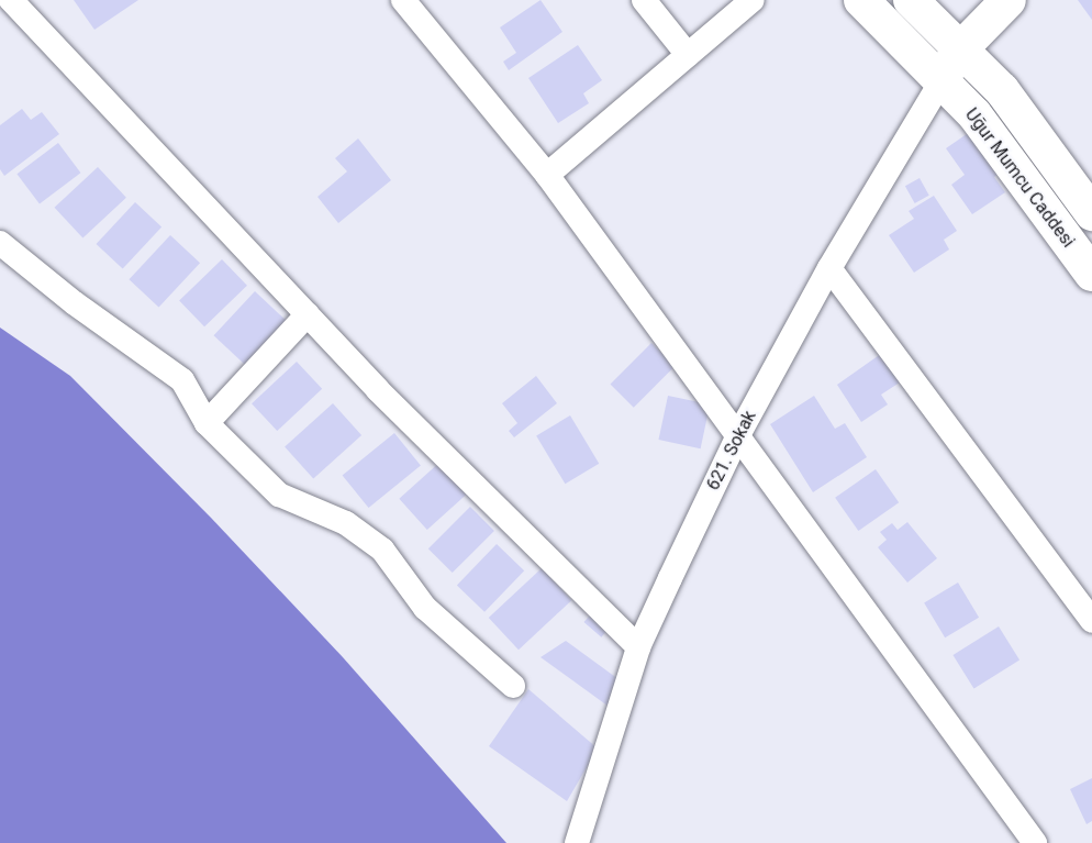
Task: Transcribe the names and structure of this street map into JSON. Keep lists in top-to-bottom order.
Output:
{
  "streets": {
    "street": ["Uğur Mumcu Caddesi", "621. Sokak"]
  },
  "crossings": [
    ["Uğur Mumcu Caddesi", "621. Sokak"]
  ]
}
